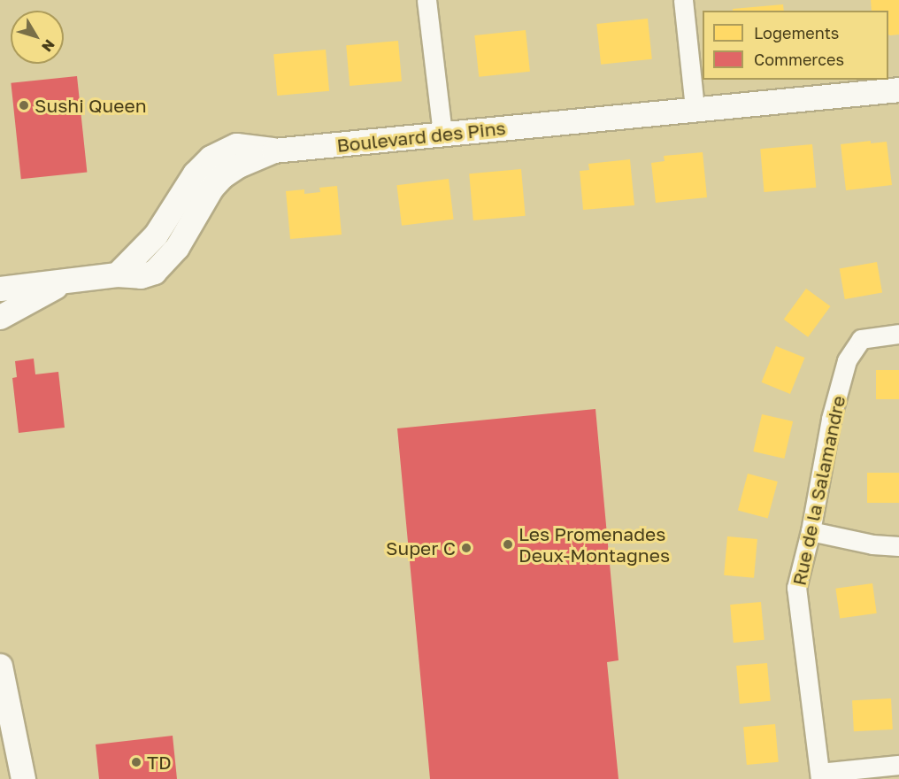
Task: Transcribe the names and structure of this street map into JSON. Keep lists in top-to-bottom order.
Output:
{
  "streets": {
    "street": ["Boulevard des Pins", "Rue de la Salamandre"]
  },
  "places": [
    "Sushi Queen",
    "Les Promenades Deux-Montagnes",
    "Super C",
    "TD"
  ],
  "legend": ["Logements", "Commerces"],
  "north": "bottom right"
}
